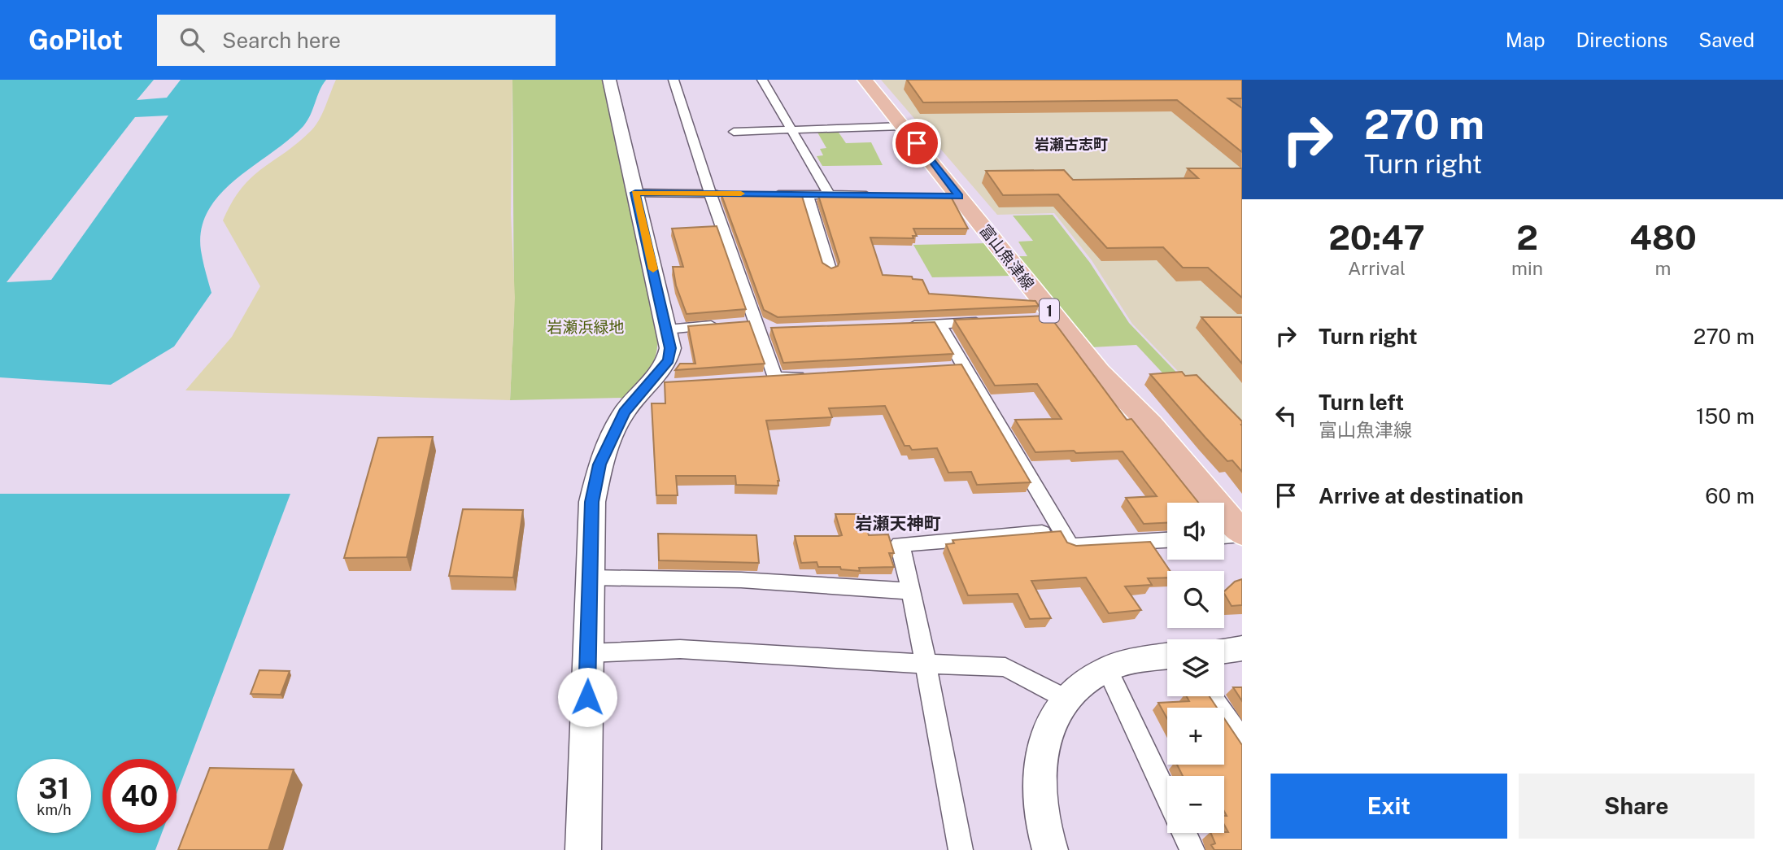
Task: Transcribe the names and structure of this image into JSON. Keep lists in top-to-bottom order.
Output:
{
  "streets": {
    "main road": ["富山魚津線", "1"]
  },
  "districts": ["岩瀬古志町", "岩瀬天神町"],
  "parks": ["岩瀬浜緑地"],
  "page": {
    "header": "GoPilot",
    "search": "Search here",
    "nav": ["Map", "Directions", "Saved"],
    "turn": ["270 m", "Turn right"],
    "eta": [
      "20:47",
      "Arrival",
      "2",
      "min",
      "480",
      "m"
    ],
    "list": [
      {
        "name": "Turn right",
        "value": "270 m"
      },
      {
        "name": "Turn left",
        "note": "富山魚津線",
        "value": "150 m"
      },
      {
        "name": "Arrive at destination",
        "value": "60 m"
      }
    ],
    "map_buttons": ["+", "−"],
    "speed": "31 km/h",
    "limit": "40",
    "buttons": ["Exit", "Share"]
  }
}
